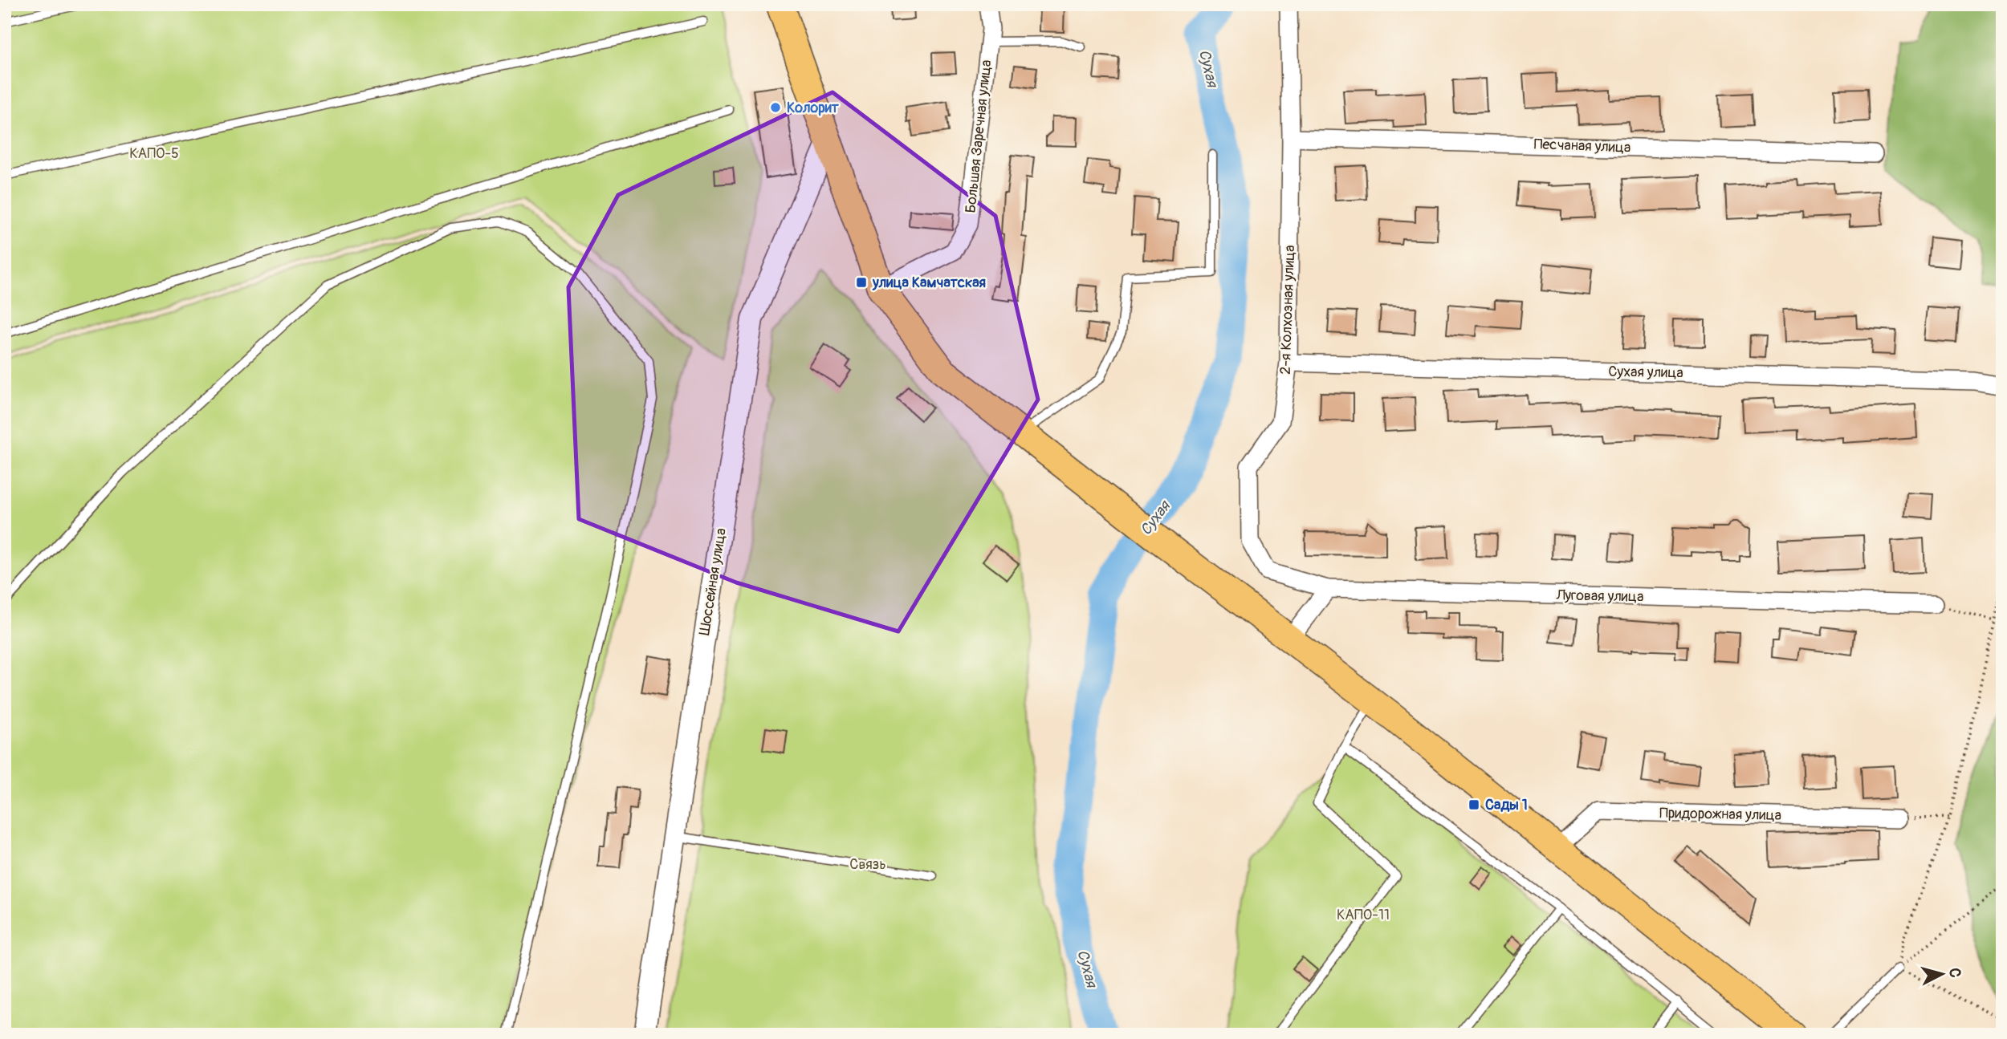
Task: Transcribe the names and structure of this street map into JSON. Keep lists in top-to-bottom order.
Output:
{
  "streets": {
    "street": [
      "Большая Заречная улица",
      "Песчаная улица",
      "2-я Колхозная улица",
      "Сухая улица",
      "Шоссейная улица",
      "Луговая улица",
      "Придорожная улица"
    ]
  },
  "crossings": [
    ["Песчаная улица", "2-я Колхозная улица"],
    ["2-я Колхозная улица", "Сухая улица"],
    ["2-я Колхозная улица", "Луговая улица"]
  ],
  "water": ["Сухая"],
  "parks": ["КАПО-5", "Связь", "КАПО-11"],
  "places": {
    "other": ["Колорит"],
    "transit": ["улица Камчатская", "Сады 1"]
  },
  "north": "right"
}
